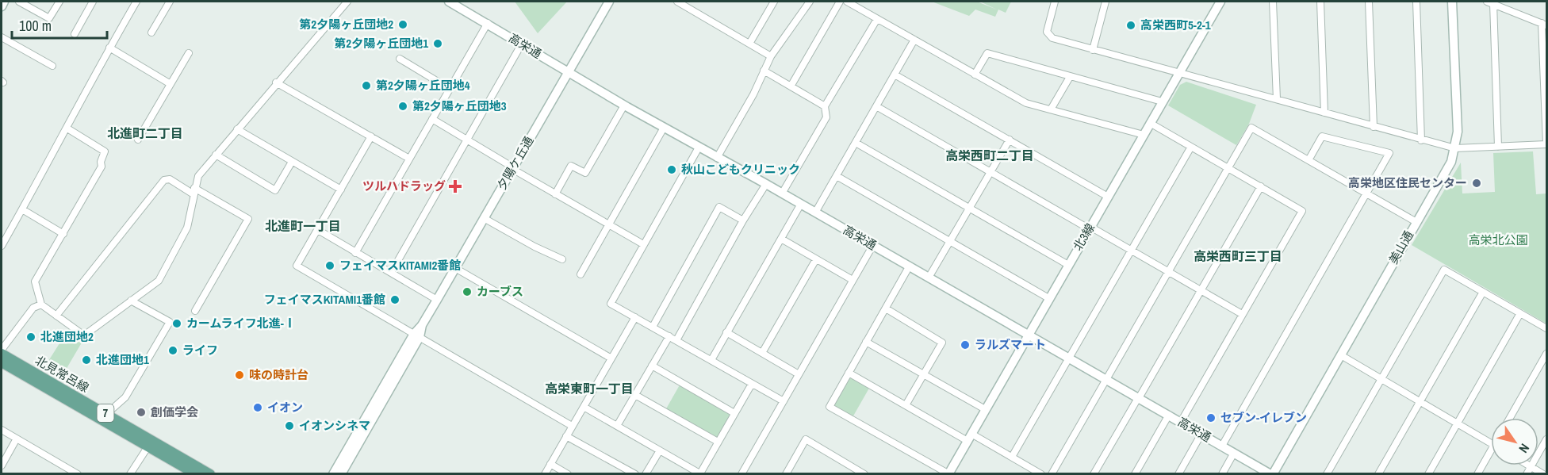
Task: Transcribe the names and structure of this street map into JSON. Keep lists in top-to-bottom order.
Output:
{
  "streets": {
    "main road": ["北見常呂線", "7"],
    "street": [
      "高栄通",
      "夕陽ケ丘通",
      "北3線",
      "美山通"
    ]
  },
  "crossings": [
    ["高栄通", "夕陽ケ丘通"],
    ["高栄通", "北3線"],
    ["高栄通", "美山通"]
  ],
  "districts": [
    "北進町二丁目",
    "高栄西町二丁目",
    "北進町一丁目",
    "高栄西町三丁目",
    "高栄東町一丁目"
  ],
  "parks": ["高栄北公園"],
  "places": {
    "other": [
      "第2夕陽ヶ丘団地2",
      "高栄西町5-2-1",
      "第2夕陽ヶ丘団地1",
      "第2夕陽ヶ丘団地4",
      "第2夕陽ヶ丘団地3",
      "秋山こどもクリニック",
      "高栄地区住民センター",
      "フェイマスKITAMI2番館",
      "カーブス",
      "フェイマスKITAMI1番館",
      "カームライフ北進‐Ⅰ",
      "北進団地2",
      "ラルズマート",
      "ライフ",
      "北進団地1",
      "味の時計台",
      "イオン",
      "創価学会",
      "セブン-イレブン",
      "イオンシネマ"
    ],
    "health": ["ツルハドラッグ"]
  },
  "scale_bar": "100 m",
  "north": "bottom right"
}
